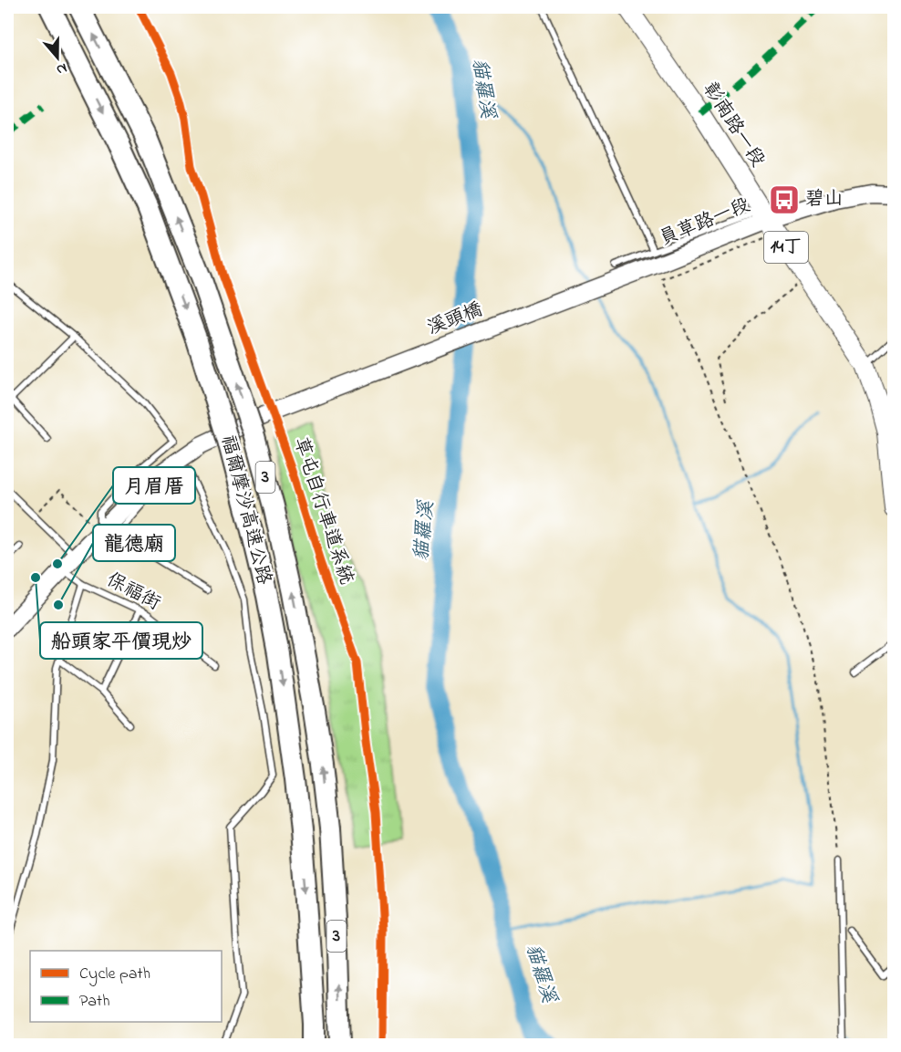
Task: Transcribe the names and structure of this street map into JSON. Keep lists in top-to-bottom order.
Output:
{
  "streets": {
    "highway": ["3", "福爾摩沙高速公路"],
    "main road": [
      "彰南路一段",
      "員草路一段",
      "14丁",
      "溪頭橋"
    ],
    "lane": ["保福街"],
    "cycle path": ["草屯自行車道系統"]
  },
  "crossings": [
    ["彰南路一段", "員草路一段"],
    ["員草路一段", "溪頭橋"],
    ["溪頭橋", "保福街"]
  ],
  "water": ["貓羅溪"],
  "places": {
    "bus stop": ["碧山"],
    "other": ["月眉厝", "船頭家平價現炒", "龍德廟"]
  },
  "legend": ["Cycle path", "Path"],
  "north": "bottom"
}
